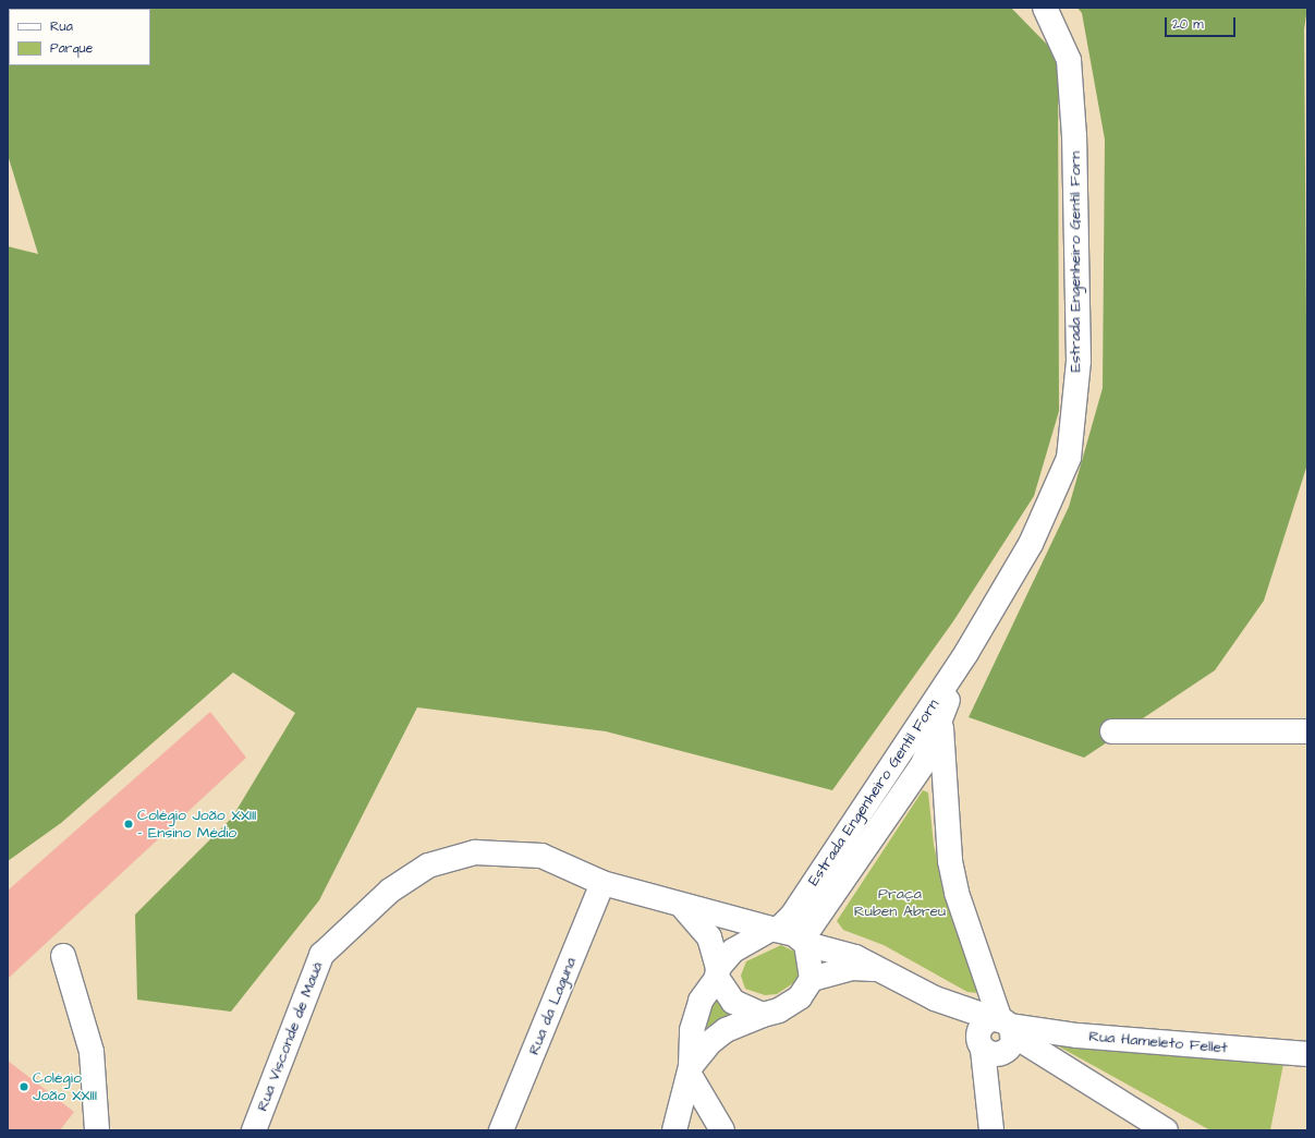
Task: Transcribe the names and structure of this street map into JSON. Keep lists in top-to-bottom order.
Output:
{
  "streets": {
    "main road": [
      "Estrada Engenheiro Gentil Forn",
      "Rua da Laguna",
      "Rua Visconde de Mauá",
      "Rua Hameleto Fellet"
    ]
  },
  "crossings": [
    ["Estrada Engenheiro Gentil Forn", "Rua Visconde de Mauá"],
    ["Rua da Laguna", "Rua Visconde de Mauá"],
    ["Rua Visconde de Mauá", "Rua Hameleto Fellet"]
  ],
  "parks": ["Praça Ruben Abreu"],
  "places": ["Colégio João XXIII - Ensino Médio", "Colégio João XXIII"],
  "legend": ["Rua", "Parque"],
  "scale_bar": "20 m"
}
